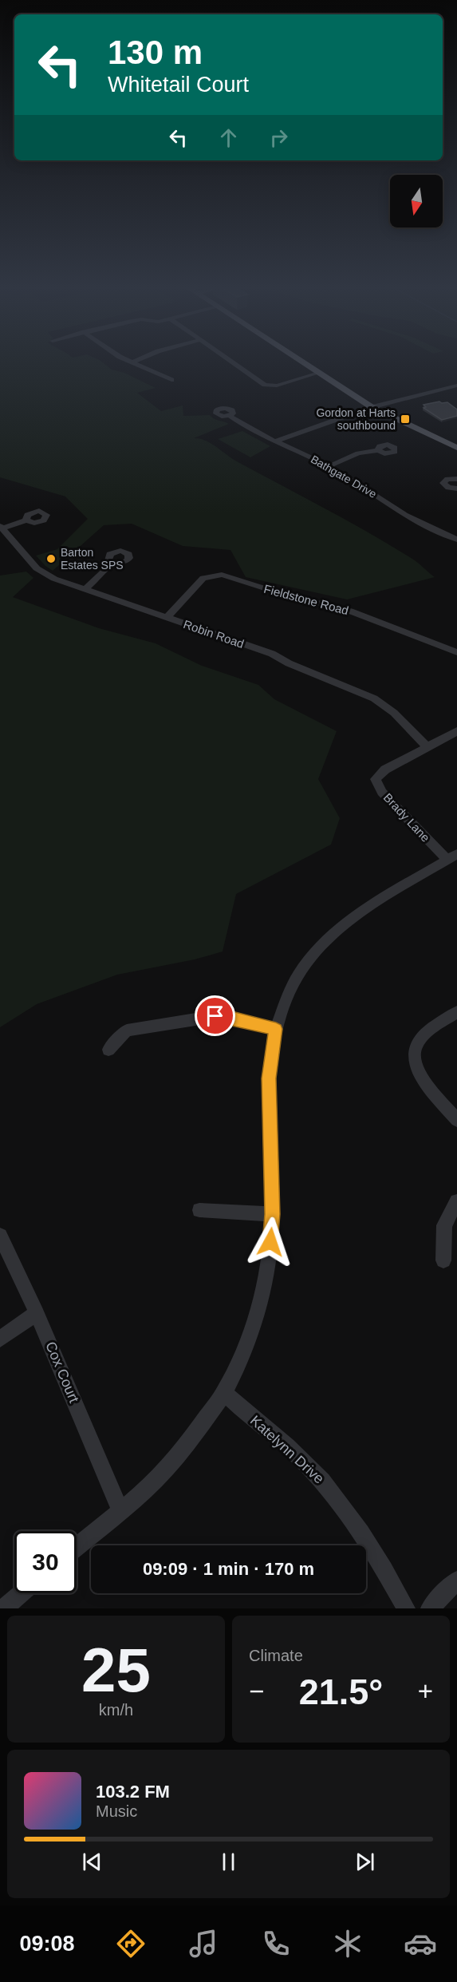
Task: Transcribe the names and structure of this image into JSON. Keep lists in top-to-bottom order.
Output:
{
  "streets": {
    "street": [
      "Bathgate Drive",
      "Fieldstone Road",
      "Robin Road",
      "Brady Lane",
      "Cox Court",
      "Katelynn Drive"
    ]
  },
  "crossings": [
    ["Fieldstone Road", "Robin Road"],
    ["Robin Road", "Brady Lane"]
  ],
  "places": {
    "transit": ["Gordon at Harts southbound"],
    "other": ["Barton Estates SPS"]
  },
  "north": "bottom",
  "page": {
    "turn": ["130 m", "Whitetail Court"],
    "limit": "30",
    "trip": "09:09 · 1 min · 170 m",
    "tile": [
      ["25", "km/h"],
      "Climate"
    ],
    "heat": ["−", "21.5°", "+"],
    "song": ["103.2 FM", "Music"],
    "tabs": "09:08"
  }
}
